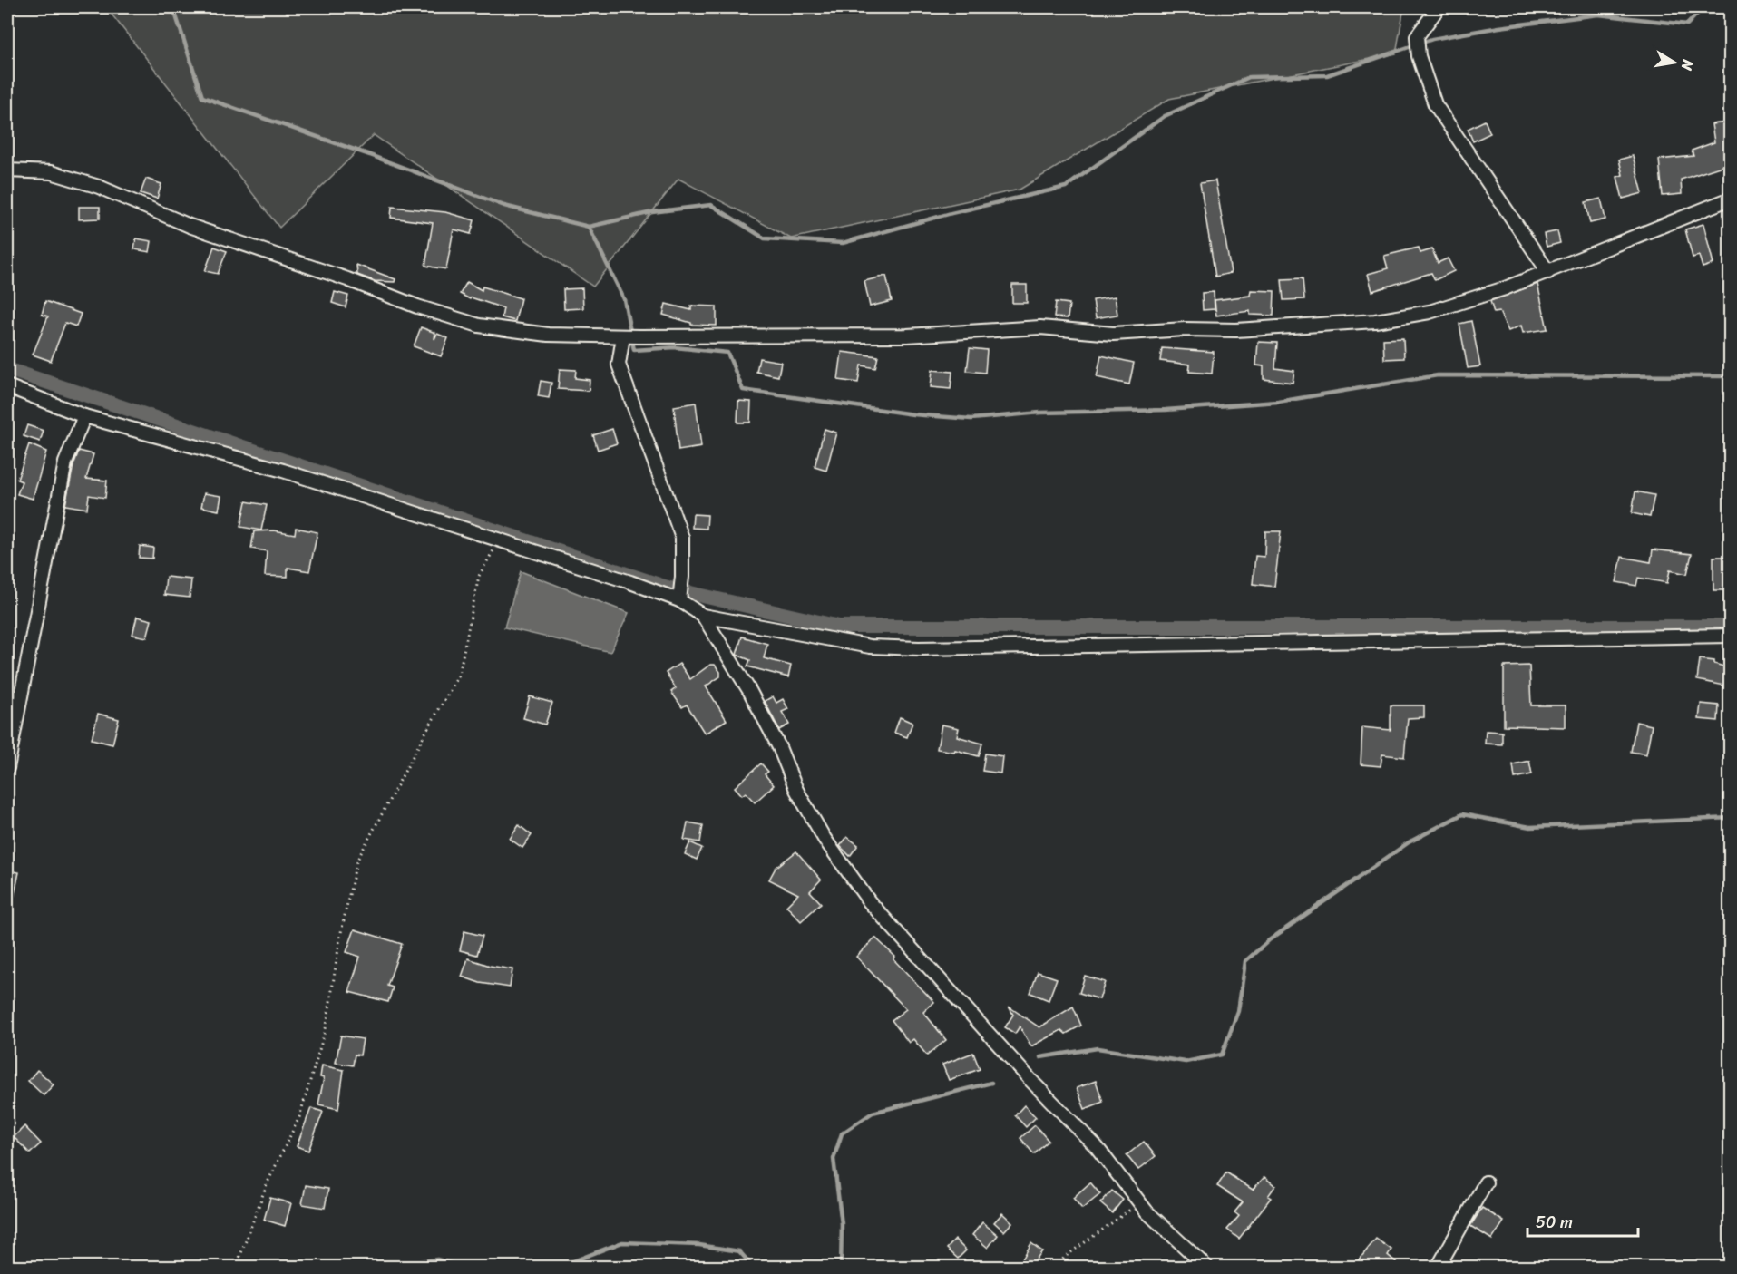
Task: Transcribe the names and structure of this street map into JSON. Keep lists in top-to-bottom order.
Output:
{
  "scale_bar": "50 m",
  "north": "right"
}
